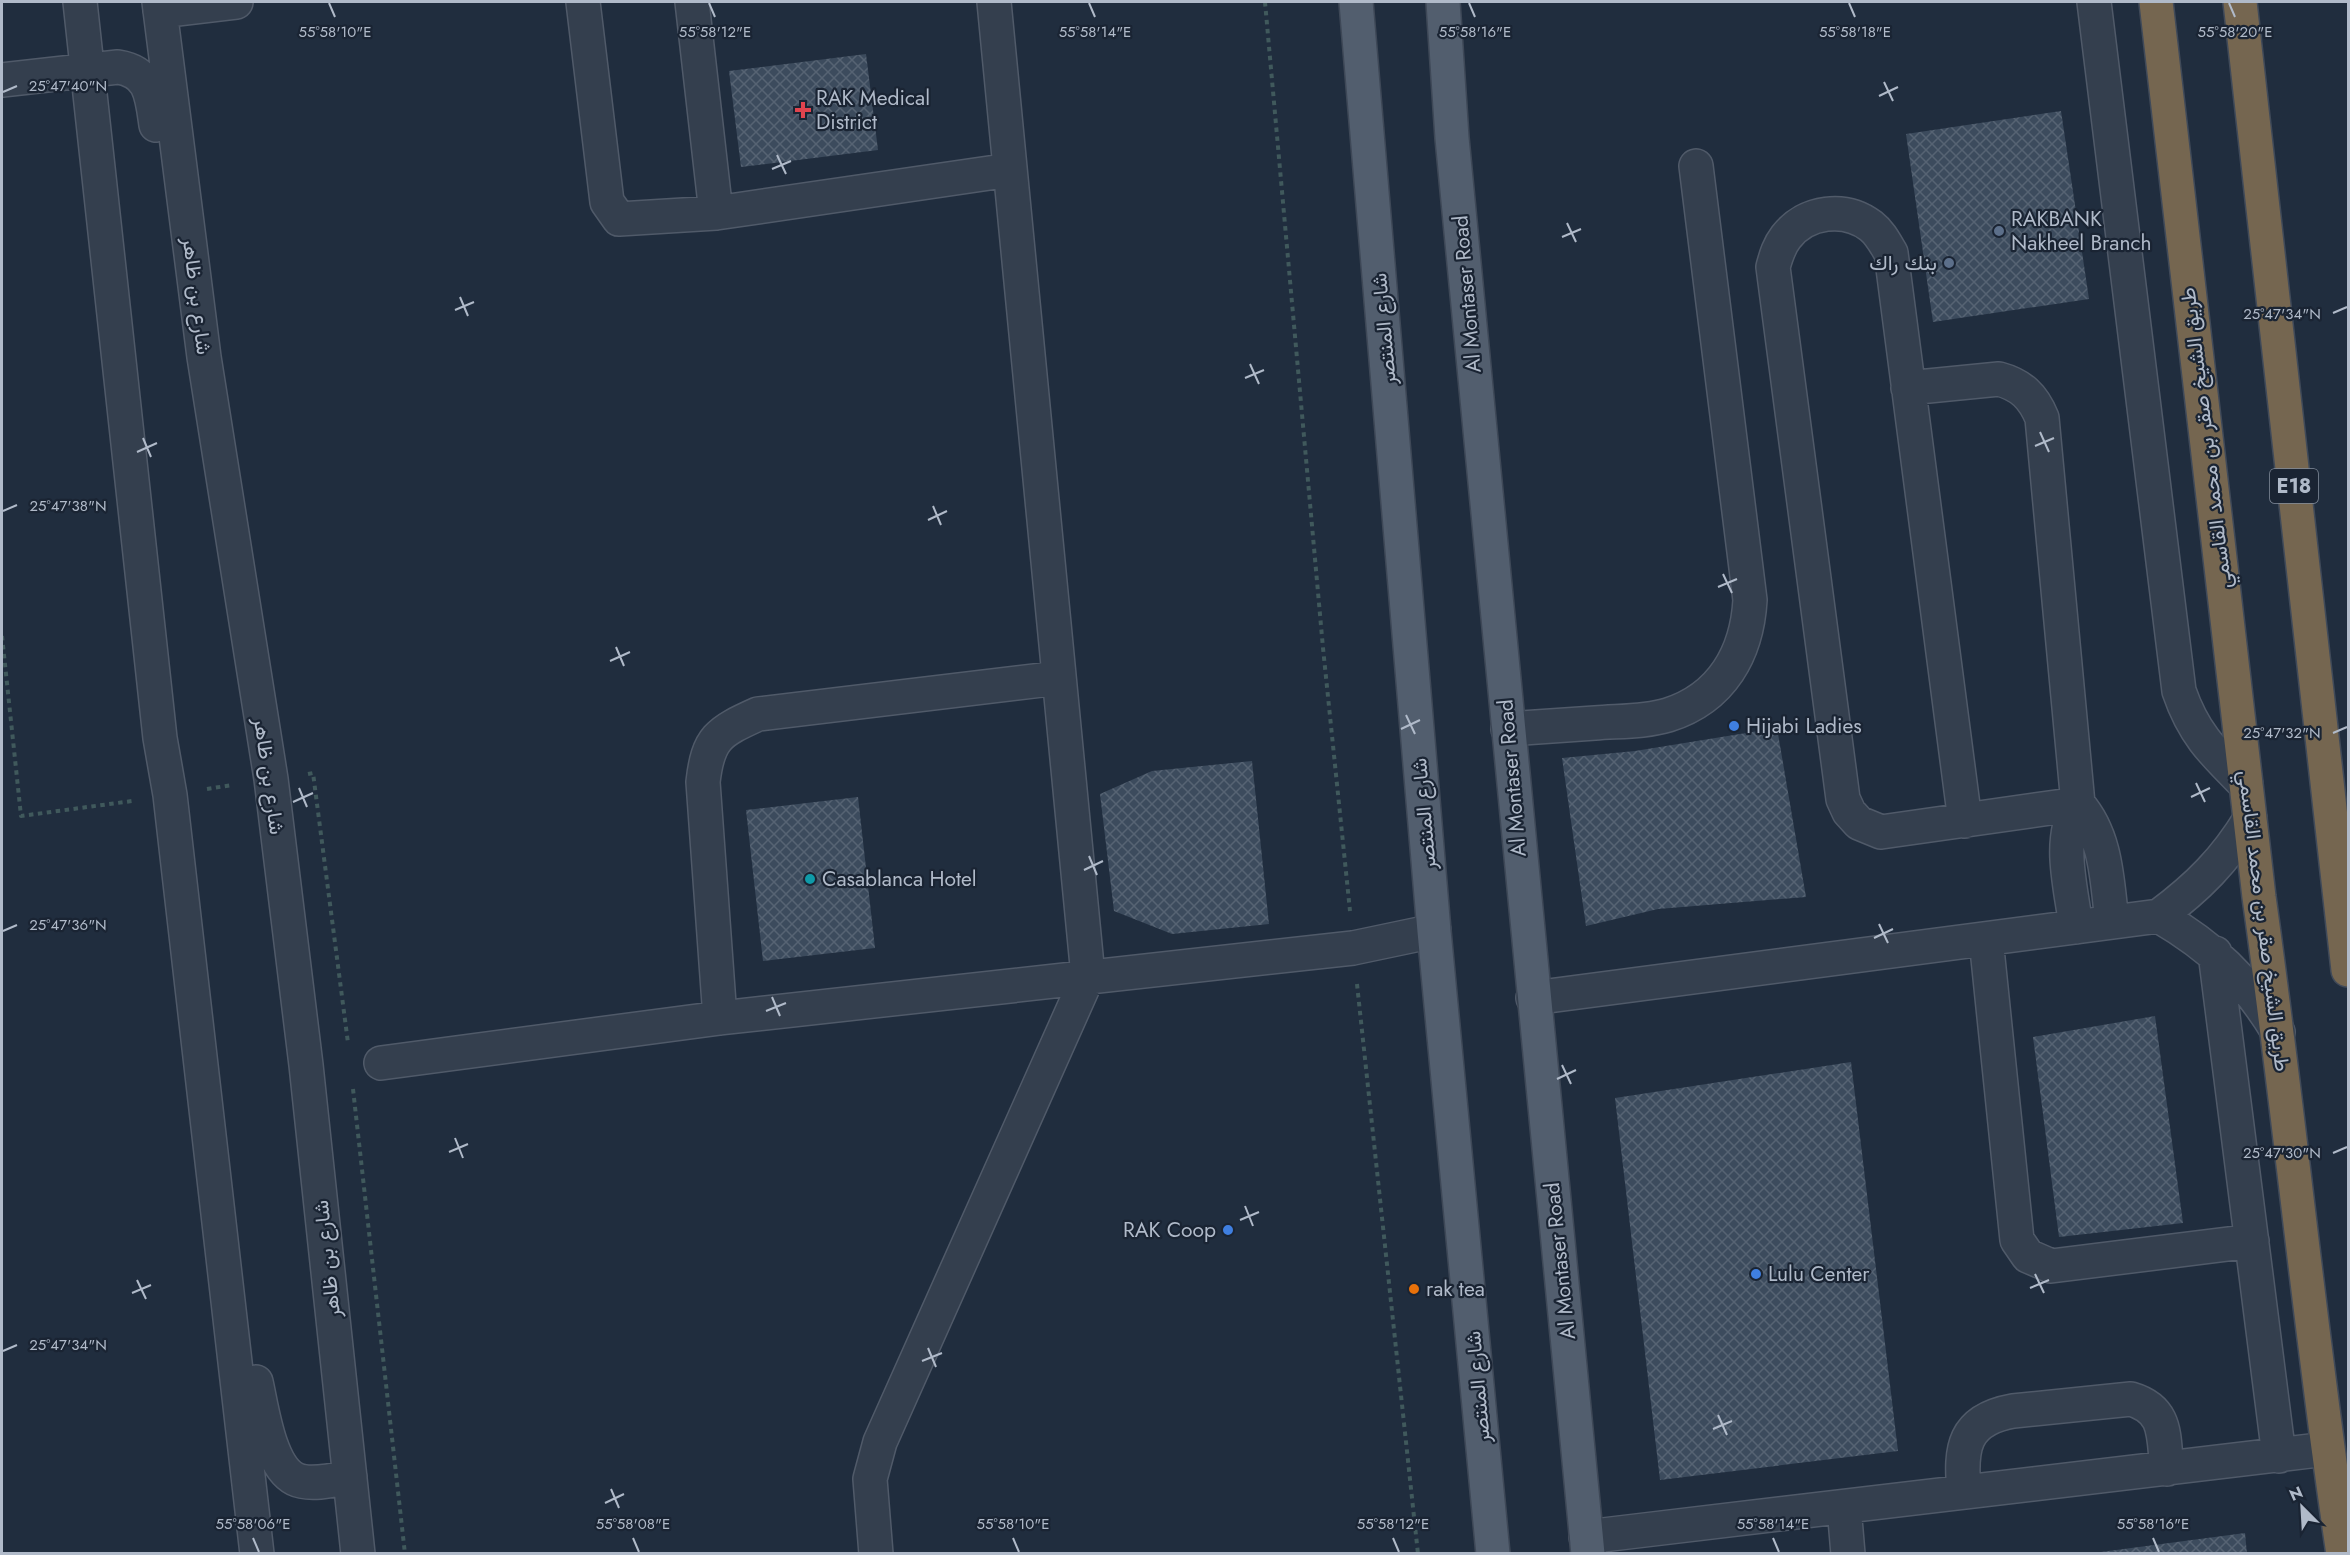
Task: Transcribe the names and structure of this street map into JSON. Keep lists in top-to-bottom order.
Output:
{
  "streets": {
    "highway": ["طريق الشيخ صقر بن محمد القاسمي", "E18"],
    "main road": ["Al Montaser Road", "شارع المنتصر"],
    "street": ["شارع بن ظاهر"]
  },
  "places": {
    "health": ["RAK Medical District"],
    "other": [
      "RAKBANK Nakheel Branch",
      "بنك راك",
      "Hijabi Ladies",
      "Casablanca Hotel",
      "RAK Coop",
      "Lulu Center",
      "rak tea"
    ]
  },
  "north": "top left",
  "coordinates": [
    "55°58'16\"E",
    "55°58'18\"E",
    "55°58'10\"E",
    "55°58'12\"E",
    "55°58'14\"E",
    "55°58'20\"E",
    "25°47'40\"N",
    "25°47'34\"N",
    "25°47'38\"N",
    "25°47'32\"N",
    "25°47'36\"N",
    "25°47'30\"N",
    "55°58'06\"E",
    "55°58'08\"E"
  ]
}
